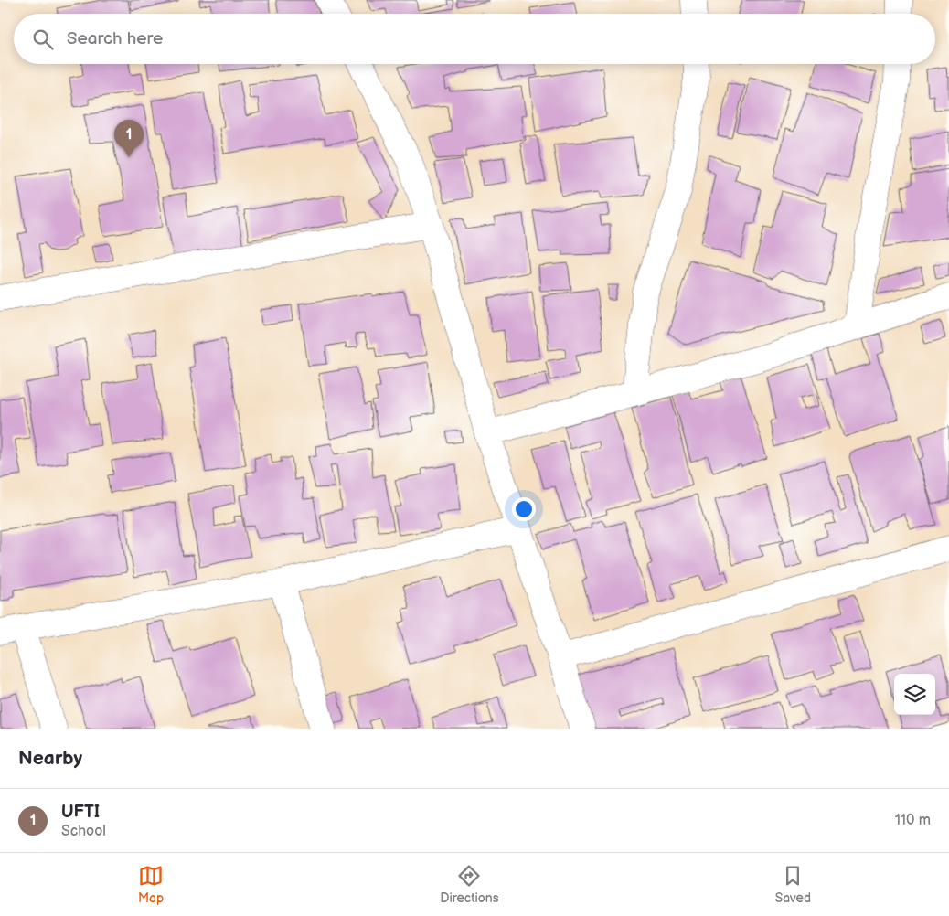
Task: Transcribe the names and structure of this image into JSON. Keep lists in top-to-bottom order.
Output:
{
  "page": {
    "search": "Search here",
    "pins": "1",
    "heading": "Nearby",
    "list": [
      {
        "mark": "1",
        "name": "UFTI",
        "note": "School",
        "value": "110 m"
      }
    ],
    "nav": ["Map", "Directions", "Saved"]
  }
}
